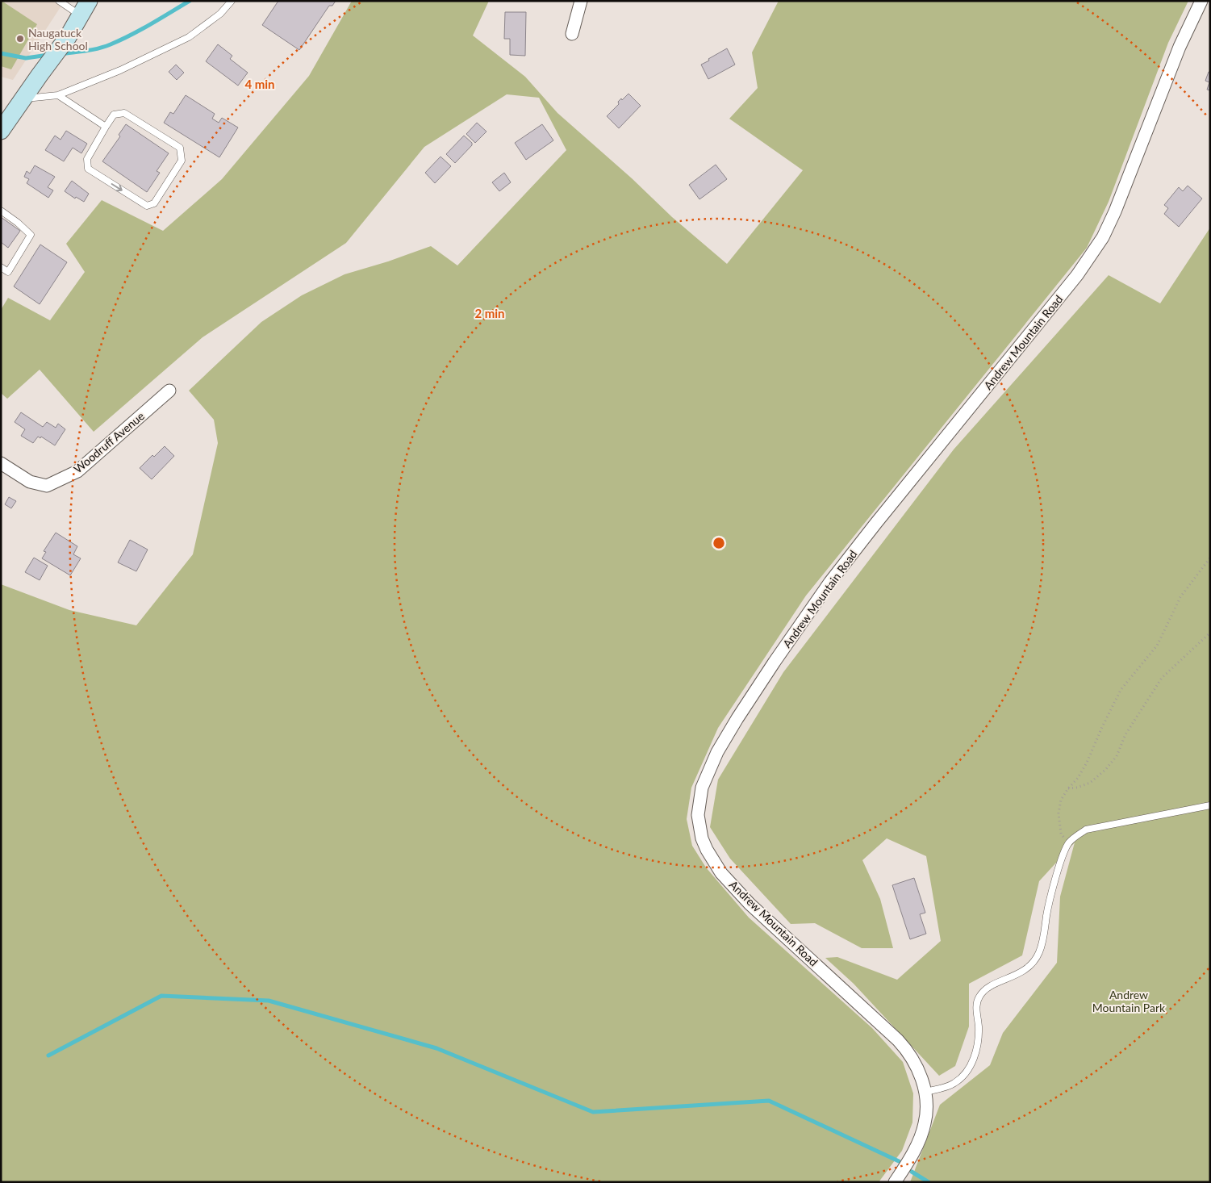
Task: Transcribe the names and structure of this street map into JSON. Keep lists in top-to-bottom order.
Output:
{
  "streets": {
    "street": ["Andrew Mountain Road", "Woodruff Avenue"]
  },
  "parks": ["Andrew Mountain Park"],
  "places": ["Naugatuck High School"],
  "rings": ["4 min", "2 min"]
}
